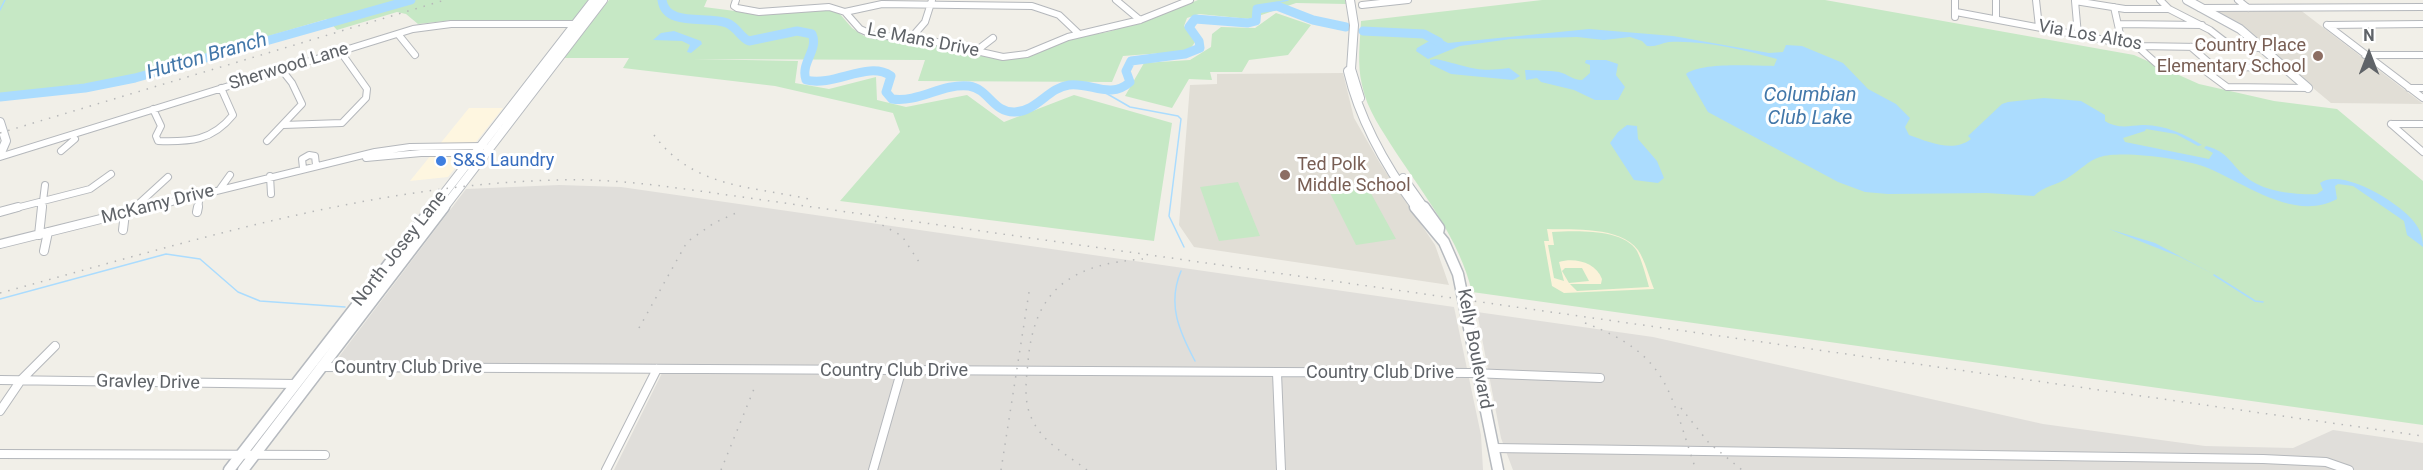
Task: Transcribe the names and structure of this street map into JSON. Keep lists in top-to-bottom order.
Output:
{
  "streets": {
    "main road": ["North Josey Lane", "Kelly Boulevard"],
    "street": [
      "Via Los Altos",
      "Le Mans Drive",
      "Sherwood Lane",
      "McKamy Drive",
      "Country Club Drive",
      "Gravley Drive"
    ]
  },
  "crossings": [
    ["Sherwood Lane", "North Josey Lane"],
    ["McKamy Drive", "North Josey Lane"],
    ["North Josey Lane", "Country Club Drive"],
    ["North Josey Lane", "Gravley Drive"],
    ["Kelly Boulevard", "Country Club Drive"]
  ],
  "water": ["Hutton Branch", "Columbian Club Lake"],
  "places": ["Country Place Elementary School", "S&S Laundry", "Ted Polk Middle School"],
  "north": "top"
}
